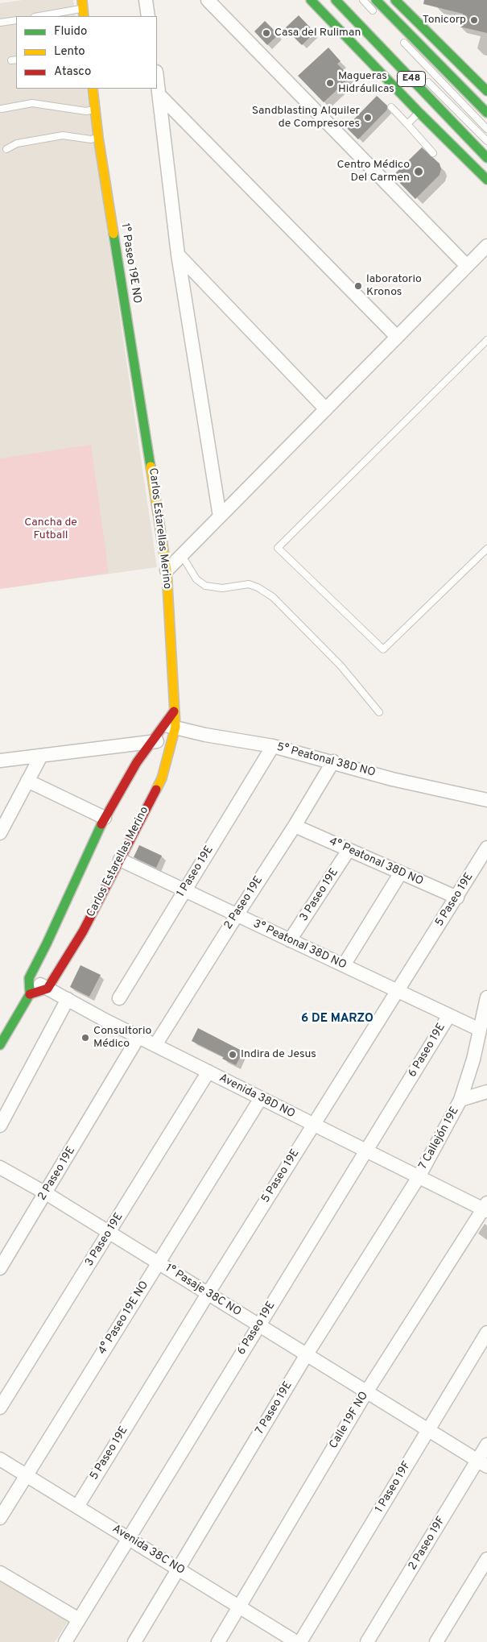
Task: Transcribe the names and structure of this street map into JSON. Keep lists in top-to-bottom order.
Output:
{
  "streets": {
    "street": [
      "E48",
      "1° Paseo 19E NO",
      "Carlos Estarellas Merino",
      "5° Peatonal 38D NO",
      "4° Peatonal 38D NO",
      "1 Paseo 19E",
      "3 Paseo 19E",
      "5 Paseo 19E",
      "2 Paseo 19E",
      "3° Peatonal 38D NO",
      "6 Paseo 19E",
      "Avenida 38D NO",
      "7 Callejón 19E",
      "1° Pasaje 38C NO",
      "4° Paseo 19E NO",
      "7 Paseo 19E",
      "Calle 19F NO",
      "1 Paseo 19F",
      "2 Paseo 19F",
      "Avenida 38C NO"
    ]
  },
  "crossings": [
    ["1° Paseo 19E NO", "Carlos Estarellas Merino"],
    ["Carlos Estarellas Merino", "5° Peatonal 38D NO"],
    ["Carlos Estarellas Merino", "3° Peatonal 38D NO"],
    ["Carlos Estarellas Merino", "Avenida 38D NO"],
    ["5° Peatonal 38D NO", "1 Paseo 19E"],
    ["5° Peatonal 38D NO", "2 Paseo 19E"],
    ["4° Peatonal 38D NO", "3 Paseo 19E"],
    ["4° Peatonal 38D NO", "5 Paseo 19E"],
    ["4° Peatonal 38D NO", "2 Paseo 19E"],
    ["1 Paseo 19E", "3° Peatonal 38D NO"],
    ["3 Paseo 19E", "3° Peatonal 38D NO"],
    ["3 Paseo 19E", "Avenida 38D NO"],
    ["3 Paseo 19E", "1° Pasaje 38C NO"],
    ["5 Paseo 19E", "3° Peatonal 38D NO"],
    ["5 Paseo 19E", "Avenida 38D NO"],
    ["5 Paseo 19E", "1° Pasaje 38C NO"],
    ["5 Paseo 19E", "Avenida 38C NO"],
    ["2 Paseo 19E", "3° Peatonal 38D NO"],
    ["2 Paseo 19E", "Avenida 38D NO"],
    ["2 Paseo 19E", "1° Pasaje 38C NO"],
    ["3° Peatonal 38D NO", "6 Paseo 19E"],
    ["3° Peatonal 38D NO", "7 Callejón 19E"],
    ["6 Paseo 19E", "Avenida 38D NO"],
    ["6 Paseo 19E", "1° Pasaje 38C NO"],
    ["6 Paseo 19E", "Avenida 38C NO"],
    ["Avenida 38D NO", "7 Callejón 19E"],
    ["Avenida 38D NO", "4° Paseo 19E NO"],
    ["Avenida 38D NO", "7 Paseo 19E"],
    ["Avenida 38D NO", "Calle 19F NO"],
    ["7 Callejón 19E", "7 Paseo 19E"],
    ["1° Pasaje 38C NO", "4° Paseo 19E NO"],
    ["1° Pasaje 38C NO", "7 Paseo 19E"],
    ["1° Pasaje 38C NO", "Calle 19F NO"],
    ["1° Pasaje 38C NO", "1 Paseo 19F"],
    ["1° Pasaje 38C NO", "2 Paseo 19F"],
    ["4° Paseo 19E NO", "Avenida 38C NO"],
    ["7 Paseo 19E", "Avenida 38C NO"],
    ["Calle 19F NO", "Avenida 38C NO"]
  ],
  "districts": ["6 DE MARZO"],
  "parks": ["Cancha de Futball"],
  "places": [
    "Tonicorp",
    "Casa del Ruliman",
    "Magueras Hidráulicas",
    "Sandblasting Alquiler de Compresores",
    "Centro Médico Del Carmen",
    "laboratorio Kronos",
    "Consultorio Médico",
    "Indira de Jesus"
  ],
  "legend": ["Fluido", "Lento", "Atasco"]
}
